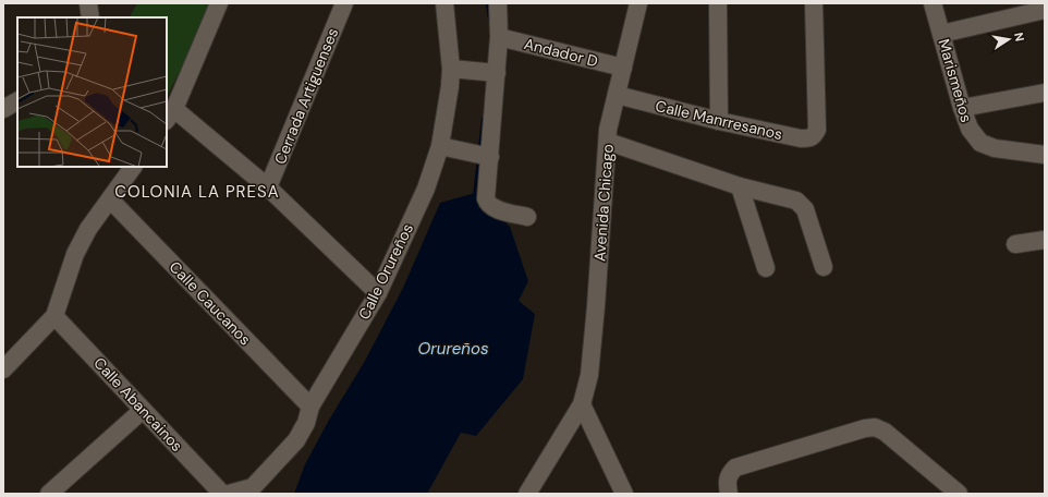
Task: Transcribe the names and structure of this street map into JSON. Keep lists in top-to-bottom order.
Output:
{
  "streets": {
    "street": [
      "Andador D",
      "Marismeños",
      "Cerrada Artiguenses",
      "Calle Manrresanos",
      "Avenida Chicago",
      "Calle Orureños",
      "Calle Caucanos",
      "Calle Abancainos"
    ]
  },
  "crossings": [
    ["Andador D", "Avenida Chicago"],
    ["Calle Manrresanos", "Avenida Chicago"],
    ["Calle Orureños", "Calle Caucanos"]
  ],
  "districts": ["COLONIA LA PRESA"],
  "water": ["Orureños"],
  "north": "right"
}
